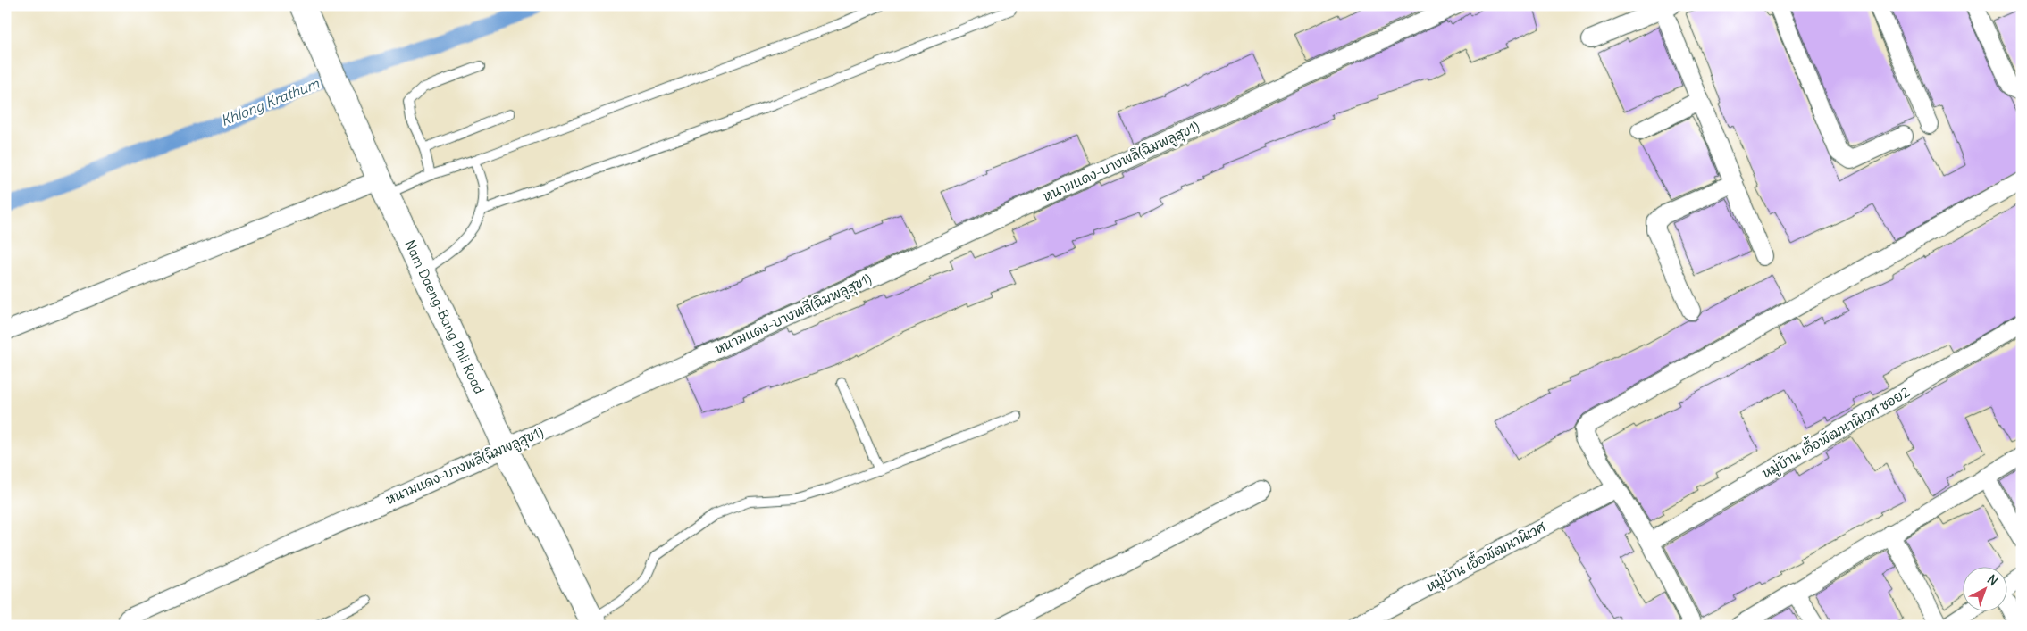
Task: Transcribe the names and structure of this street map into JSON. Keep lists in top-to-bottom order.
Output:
{
  "streets": {
    "main road": ["Nam Daeng-Bang Phli Road"],
    "street": ["หนามแดง-บางพลี(ฉิมพลูสุข1)", "หมู่บ้าน เอื้อพัฒนานิเวศ ซอย2", "หมู่บ้าน เอื้อพัฒนานิเวศ"]
  },
  "crossings": [
    ["หนามแดง-บางพลี(ฉิมพลูสุข1)", "Nam Daeng-Bang Phli Road"]
  ],
  "water": ["Khlong Krathum"],
  "north": "top right"
}
